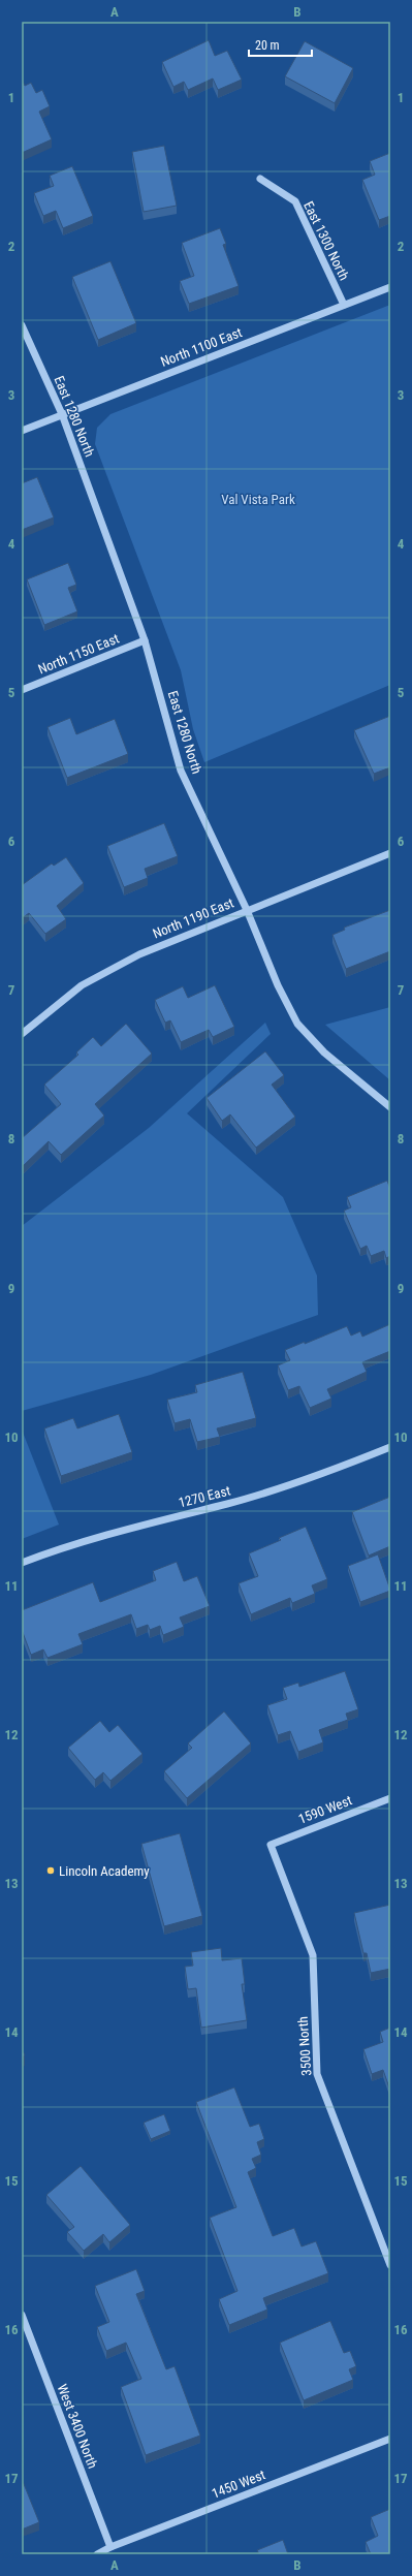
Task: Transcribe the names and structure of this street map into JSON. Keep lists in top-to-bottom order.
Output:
{
  "streets": {
    "street": [
      "East 1300 North",
      "North 1100 East",
      "East 1280 North",
      "North 1150 East",
      "North 1190 East",
      "1270 East",
      "1590 West",
      "3500 North",
      "West 3400 North",
      "1450 West"
    ]
  },
  "crossings": [
    ["East 1300 North", "North 1100 East"],
    ["North 1100 East", "East 1280 North"],
    ["East 1280 North", "North 1150 East"],
    ["East 1280 North", "North 1190 East"],
    ["1590 West", "3500 North"],
    ["West 3400 North", "1450 West"]
  ],
  "parks": ["Val Vista Park"],
  "places": ["Lincoln Academy"],
  "scale_bar": "20 m",
  "grid": {
    "columns": ["A", "B"],
    "rows": [
      "1",
      "2",
      "3",
      "4",
      "5",
      "6",
      "7",
      "8",
      "9",
      "10",
      "11",
      "12",
      "13",
      "14",
      "15",
      "16",
      "17"
    ]
  }
}
